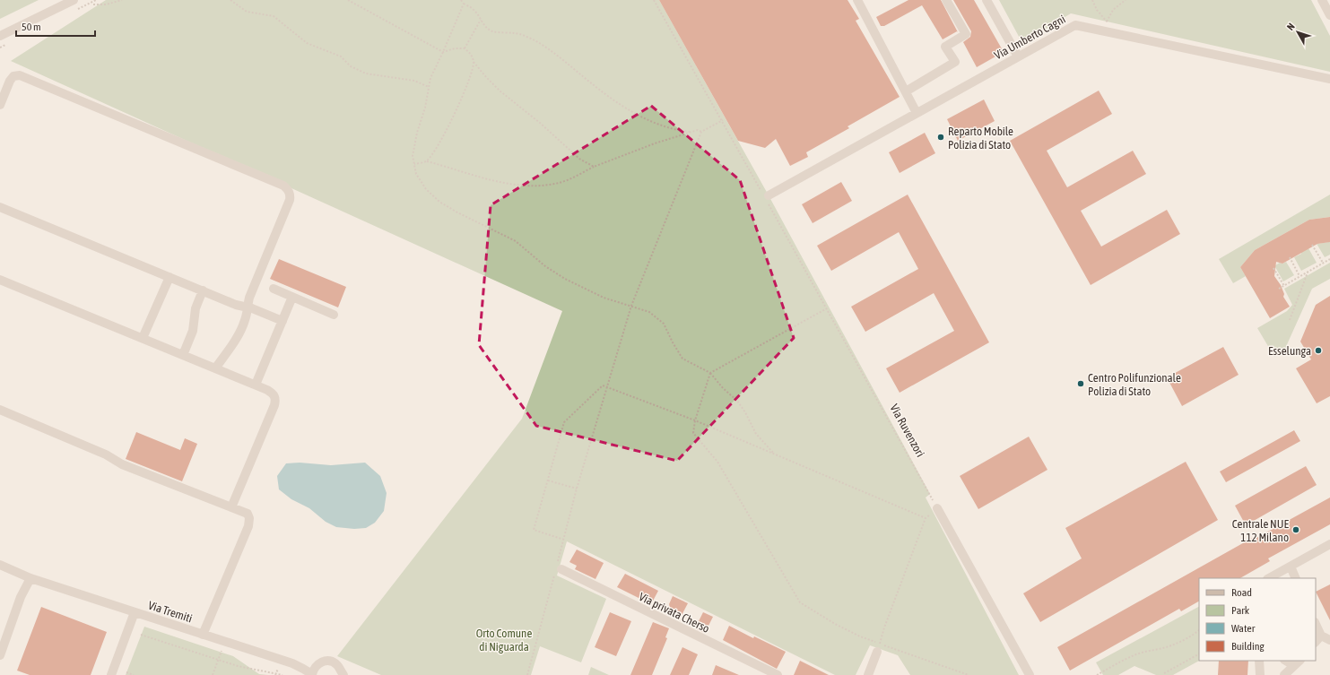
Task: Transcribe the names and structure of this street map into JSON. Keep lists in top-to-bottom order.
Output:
{
  "streets": {
    "street": ["Via Umberto Cagni", "Via Tremiti", "Via privata Cherso"],
    "path": ["Via Ruvenzori"]
  },
  "crossings": [
    ["Via Umberto Cagni", "Via Ruvenzori"]
  ],
  "parks": ["Orto Comune di Niguarda"],
  "places": [
    "Reparto Mobile Polizia di Stato",
    "Esselunga",
    "Centro Polifunzionale Polizia di Stato",
    "Centrale NUE 112 Milano"
  ],
  "legend": [
    "Road",
    "Park",
    "Water",
    "Building"
  ],
  "scale_bar": "50 m",
  "north": "top left"
}
